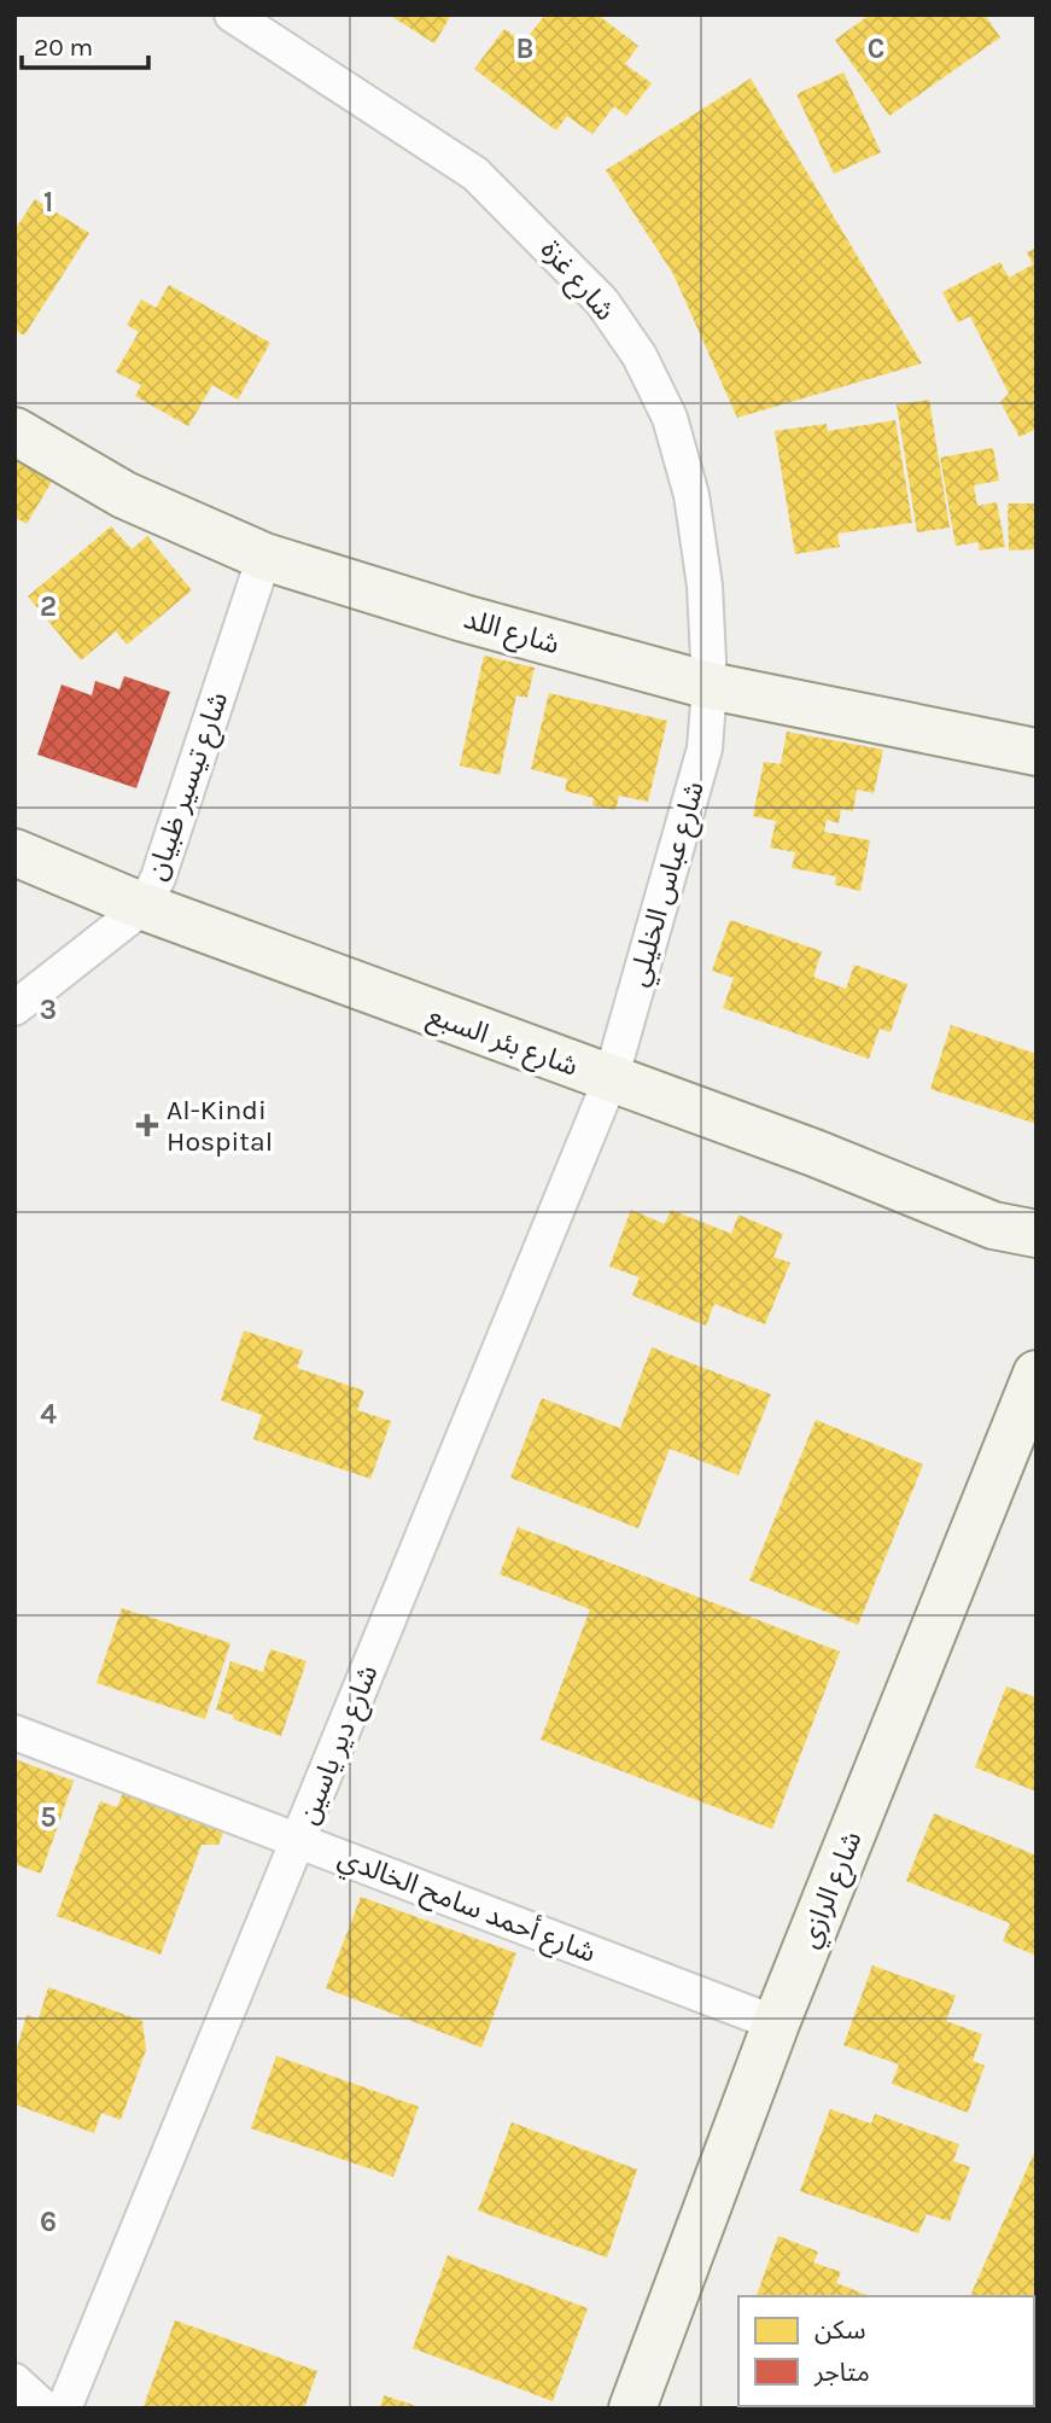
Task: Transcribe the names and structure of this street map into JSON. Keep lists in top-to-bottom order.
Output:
{
  "streets": {
    "street": [
      "شارع غزة",
      "شارع اللد",
      "شارع تيسير ظبيان",
      "شارع عباس الخليلي",
      "شارع بئر السبع",
      "شارع دير ياسين",
      "شارع الرازي",
      "شارع أحمد سامح الخالدي"
    ]
  },
  "crossings": [
    ["شارع غزة", "شارع اللد"],
    ["شارع غزة", "شارع عباس الخليلي"],
    ["شارع اللد", "شارع تيسير ظبيان"],
    ["شارع اللد", "شارع عباس الخليلي"],
    ["شارع تيسير ظبيان", "شارع بئر السبع"],
    ["شارع عباس الخليلي", "شارع بئر السبع"],
    ["شارع عباس الخليلي", "شارع دير ياسين"],
    ["شارع بئر السبع", "شارع دير ياسين"],
    ["شارع دير ياسين", "شارع أحمد سامح الخالدي"],
    ["شارع الرازي", "شارع أحمد سامح الخالدي"]
  ],
  "places": {
    "health": ["Al-Kindi Hospital"]
  },
  "legend": ["سكن", "متاجر"],
  "scale_bar": "20 m",
  "grid": {
    "columns": ["B", "C"],
    "rows": [
      "1",
      "2",
      "3",
      "4",
      "5",
      "6"
    ]
  }
}
